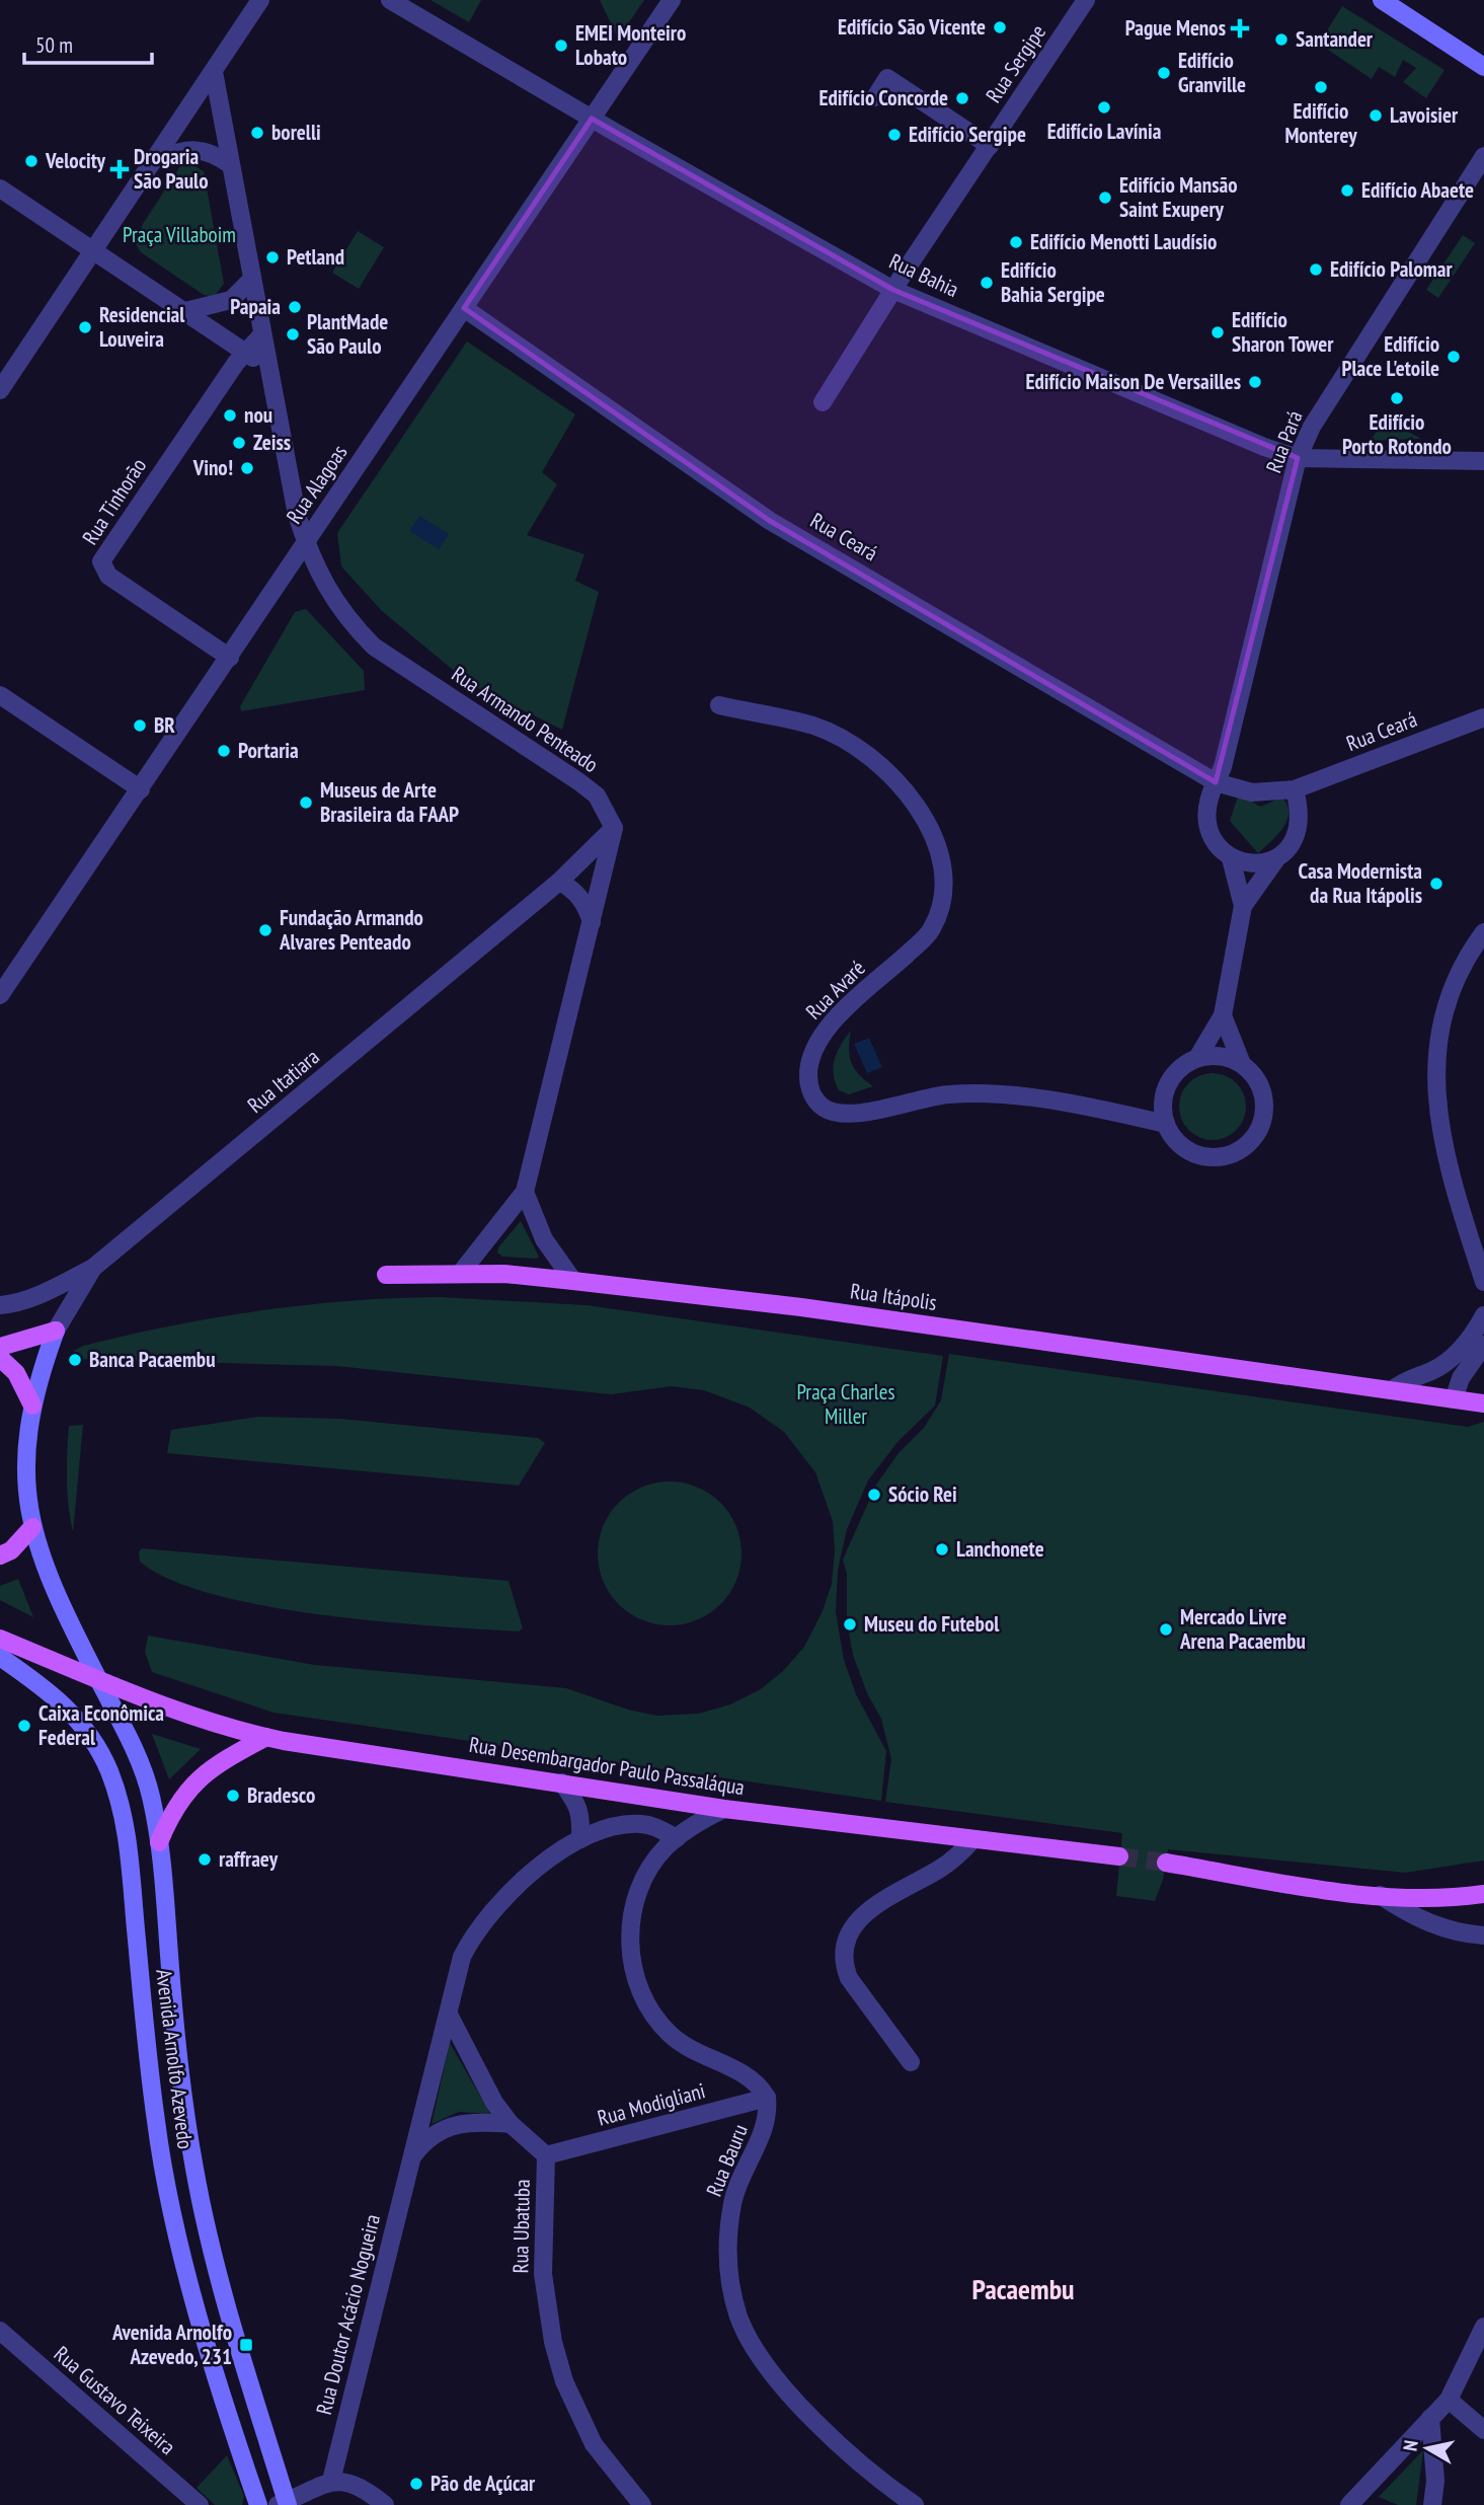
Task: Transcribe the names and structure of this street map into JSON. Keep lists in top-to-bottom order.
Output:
{
  "streets": {
    "main road": ["Rua Itápolis", "Rua Desembargador Paulo Passaláqua", "Avenida Arnolfo Azevedo"],
    "street": [
      "Rua Sergipe",
      "Rua Bahia",
      "Rua Pará",
      "Rua Alagoas",
      "Rua Tinhorão",
      "Rua Ceará",
      "Rua Armando Penteado",
      "Rua Avaré",
      "Rua Itatiara",
      "Rua Modigliani",
      "Rua Bauru",
      "Rua Ubatuba",
      "Rua Doutor Acácio Nogueira",
      "Rua Gustavo Teixeira"
    ]
  },
  "crossings": [
    ["Rua Sergipe", "Rua Bahia"],
    ["Rua Bahia", "Rua Pará"],
    ["Rua Bahia", "Rua Alagoas"],
    ["Rua Pará", "Rua Ceará"],
    ["Rua Alagoas", "Rua Tinhorão"],
    ["Rua Alagoas", "Rua Ceará"],
    ["Rua Alagoas", "Rua Armando Penteado"],
    ["Rua Tinhorão", "Rua Armando Penteado"],
    ["Rua Armando Penteado", "Rua Itatiara"],
    ["Rua Desembargador Paulo Passaláqua", "Avenida Arnolfo Azevedo"],
    ["Rua Modigliani", "Rua Bauru"],
    ["Rua Modigliani", "Rua Ubatuba"],
    ["Rua Ubatuba", "Rua Doutor Acácio Nogueira"]
  ],
  "districts": ["Pacaembu"],
  "parks": ["Praça Villaboim", "Praça Charles Miller"],
  "places": {
    "other": [
      "Edifício São Vicente",
      "Santander",
      "EMEI Monteiro Lobato",
      "Edifício Granville",
      "Edifício Monterey",
      "Edifício Concorde",
      "Edifício Lavínia",
      "Lavoisier",
      "borelli",
      "Edifício Sergipe",
      "Velocity",
      "Edifício Abaete",
      "Edifício Mansão Saint Exupery",
      "Edifício Menotti Laudísio",
      "Petland",
      "Edifício Palomar",
      "Edifício Bahia Sergipe",
      "Papaia",
      "Residencial Louveira",
      "Edifício Sharon Tower",
      "PlantMade São Paulo",
      "Edifício Place L'etoile",
      "Edifício Maison De Versailles",
      "Edifício Porto Rotondo",
      "nou",
      "Zeiss",
      "Vino!",
      "BR",
      "Portaria",
      "Museus de Arte Brasileira da FAAP",
      "Casa Modernista da Rua Itápolis",
      "Fundação Armando Alvares Penteado",
      "Banca Pacaembu",
      "Sócio Rei",
      "Lanchonete",
      "Museu do Futebol",
      "Mercado Livre Arena Pacaembu",
      "Caixa Econômica Federal",
      "Bradesco",
      "raffraey",
      "Pão de Açúcar"
    ],
    "health": ["Pague Menos", "Drogaria São Paulo"],
    "transit": ["Avenida Arnolfo Azevedo, 231"]
  },
  "scale_bar": "50 m",
  "north": "left"
}
